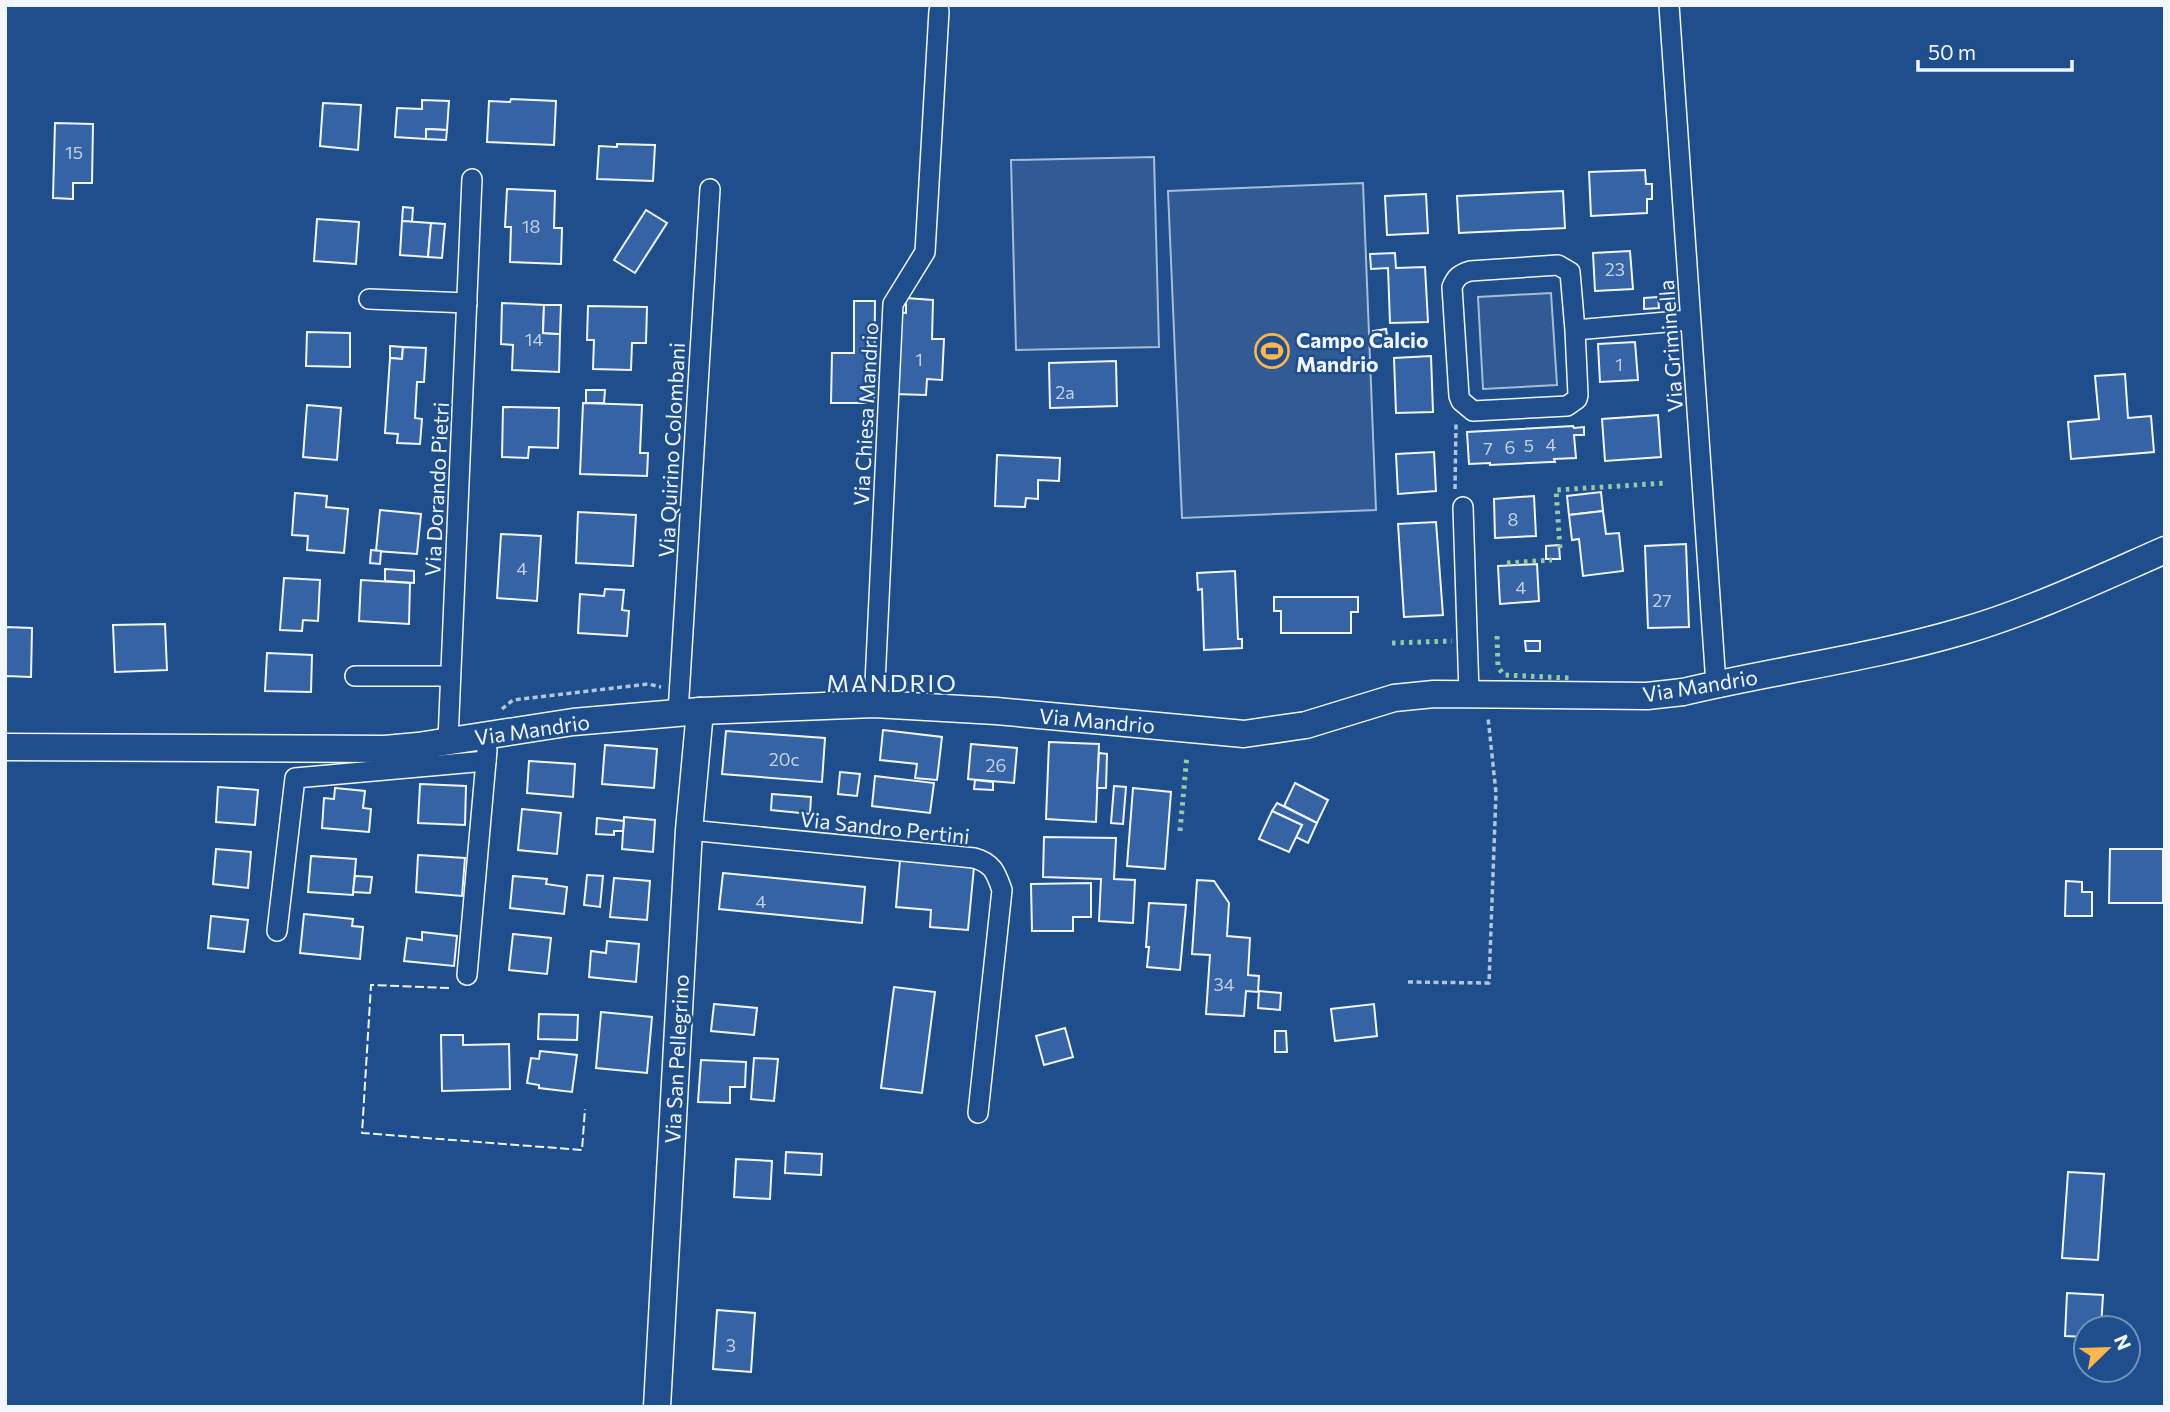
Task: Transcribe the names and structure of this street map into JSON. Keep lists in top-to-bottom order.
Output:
{
  "streets": {
    "street": [
      "Via Griminella",
      "Via Chiesa Mandrio",
      "Via Quirino Colombani",
      "Via Dorando Pietri",
      "Via Mandrio",
      "Via Sandro Pertini",
      "Via San Pellegrino"
    ]
  },
  "crossings": [
    ["Via Griminella", "Via Mandrio"],
    ["Via Chiesa Mandrio", "Via Mandrio"],
    ["Via Quirino Colombani", "Via Mandrio"],
    ["Via Quirino Colombani", "Via San Pellegrino"],
    ["Via Dorando Pietri", "Via Mandrio"],
    ["Via Mandrio", "Via San Pellegrino"],
    ["Via Sandro Pertini", "Via San Pellegrino"]
  ],
  "districts": ["MANDRIO"],
  "places": {
    "sports": ["Campo Calcio Mandrio"]
  },
  "house_numbers": [
    "15",
    "18",
    "23",
    "14",
    "1",
    "1",
    "2a",
    "4",
    "5",
    "6",
    "7",
    "8",
    "4",
    "4",
    "27",
    "20c",
    "26",
    "4",
    "34",
    "3"
  ],
  "scale_bar": "50 m",
  "north": "top right"
}
